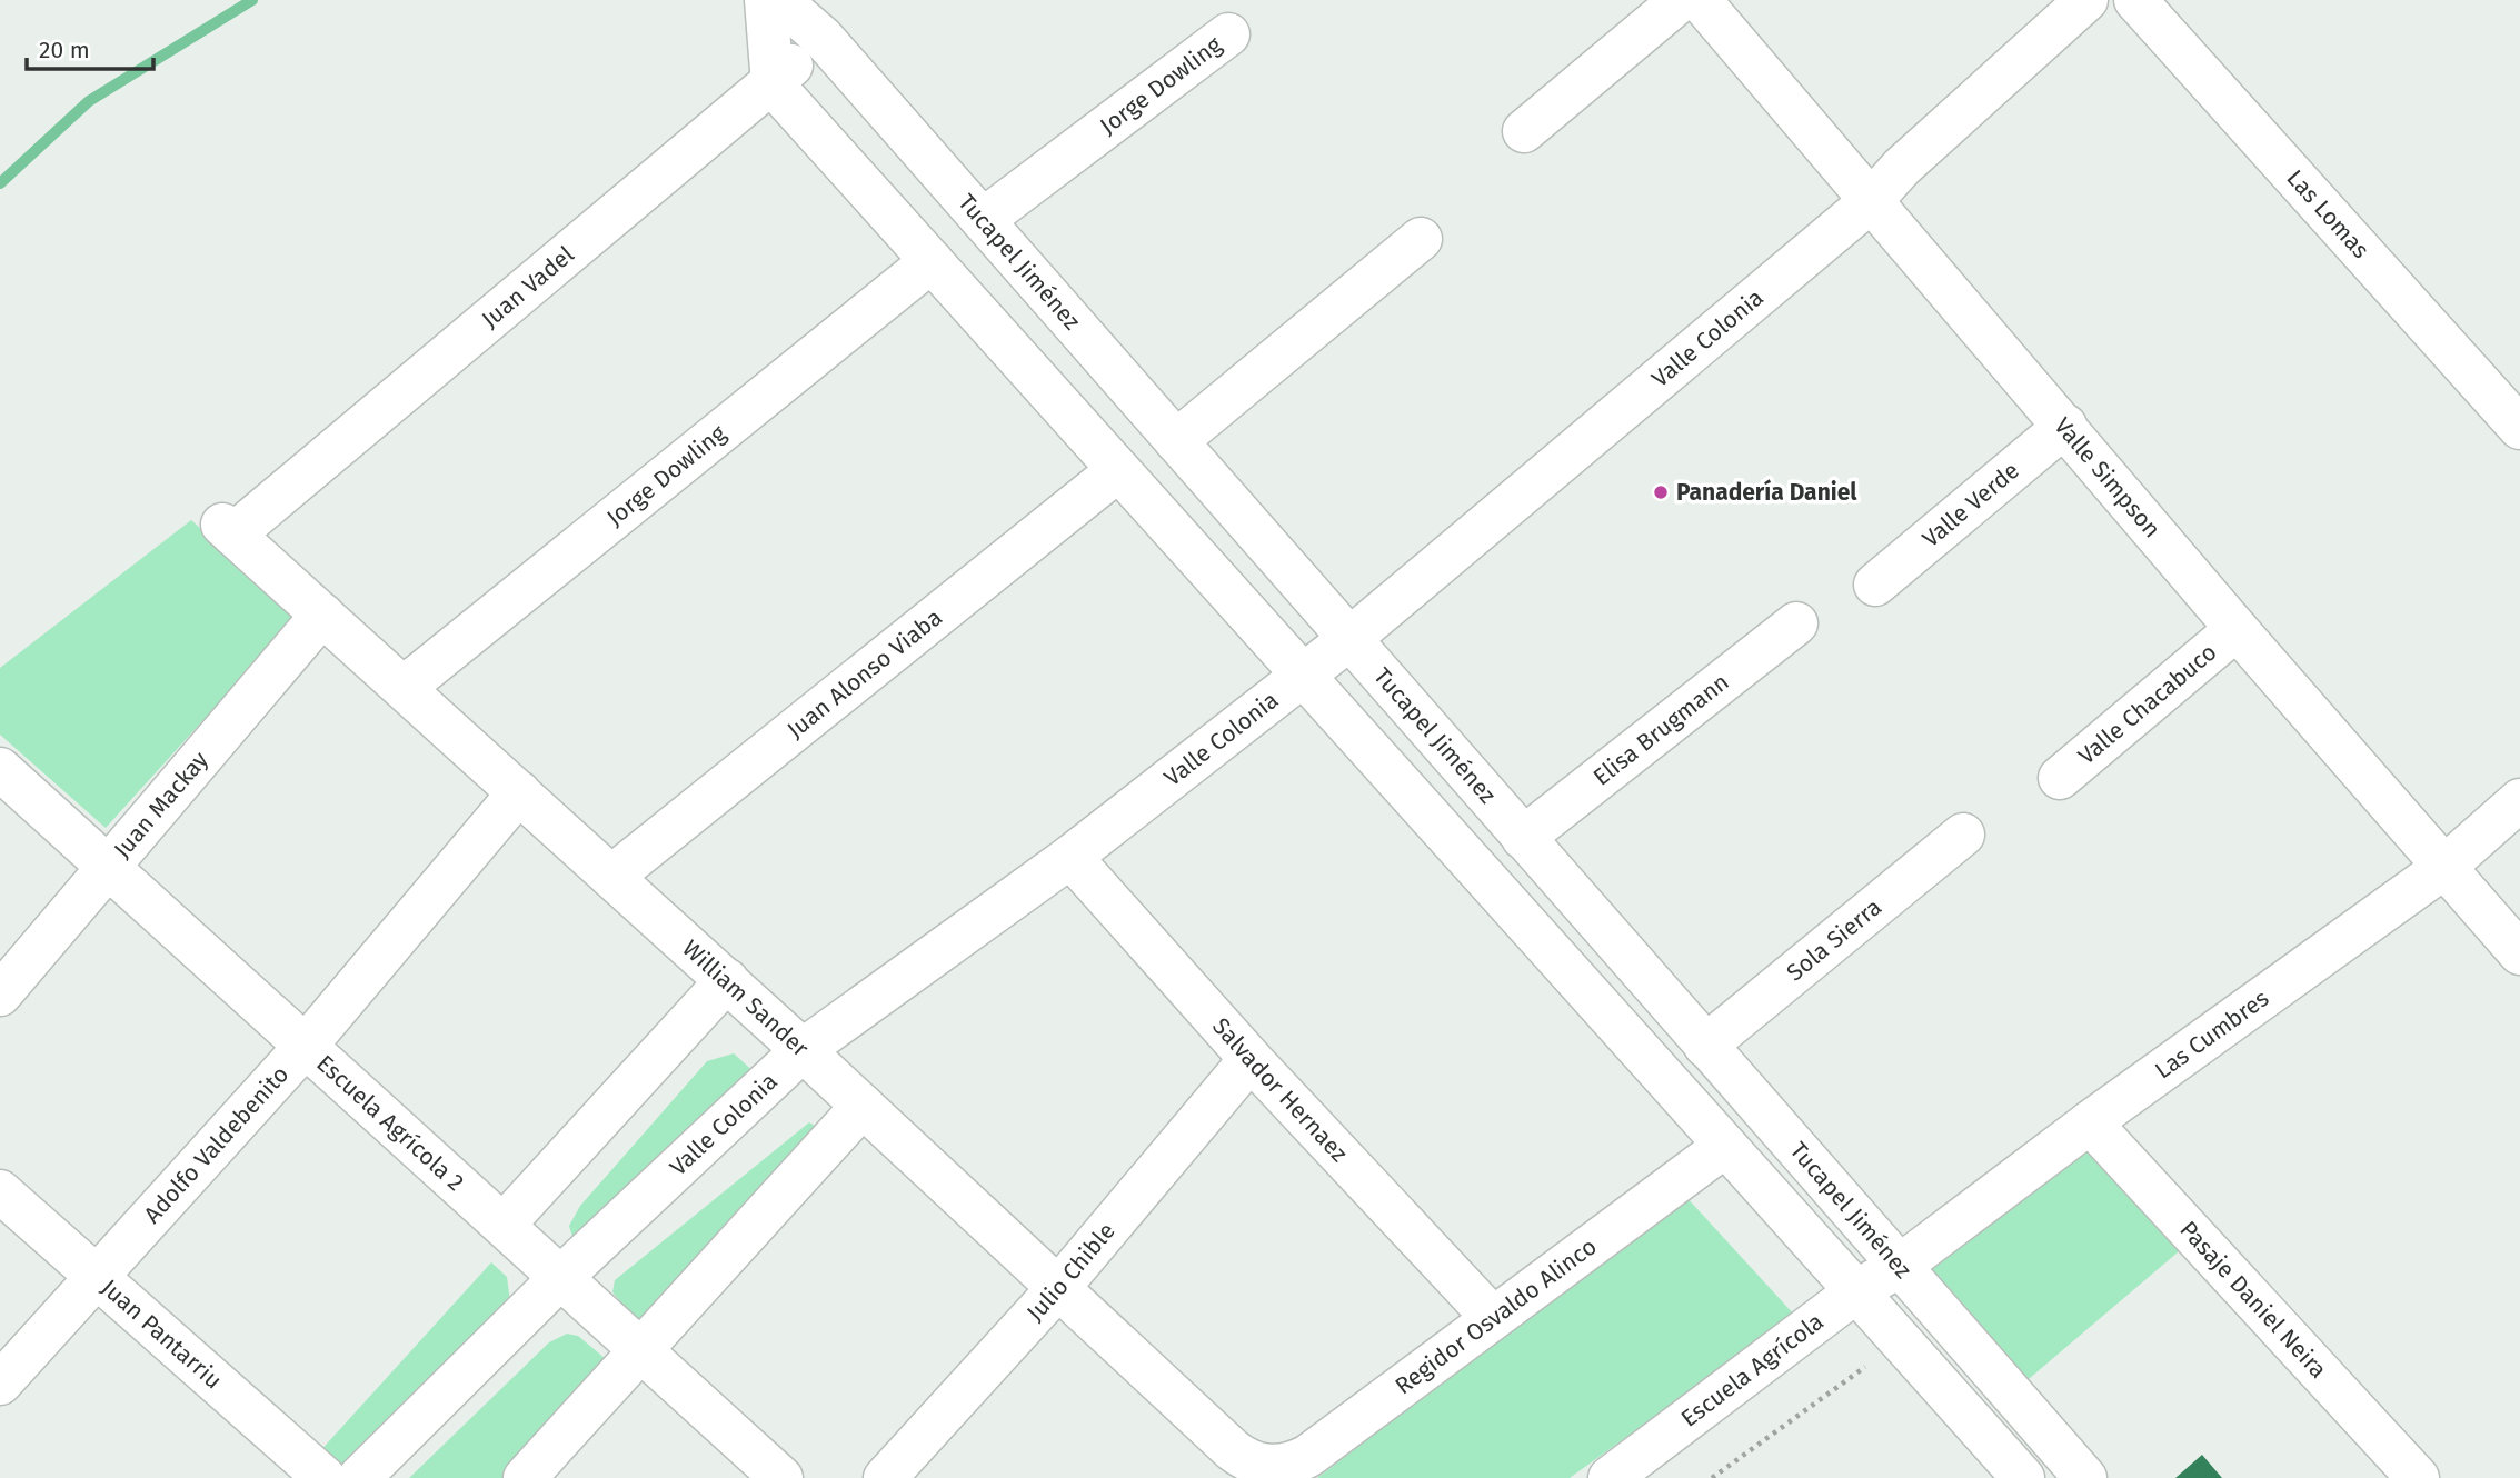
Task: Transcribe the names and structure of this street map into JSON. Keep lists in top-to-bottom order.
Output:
{
  "streets": {
    "street": [
      "Jorge Dowling",
      "Las Lomas",
      "Tucapel Jiménez",
      "Juan Vadel",
      "Valle Colonia",
      "Valle Simpson",
      "Valle Verde",
      "Juan Alonso Viaba",
      "Valle Chacabuco",
      "Elisa Brugmann",
      "Juan Mackay",
      "Sola Sierra",
      "William Sander",
      "Las Cumbres",
      "Salvador Hernaez",
      "Escuela Agrícola 2",
      "Adolfo Valdebenito",
      "Julio Chible",
      "Pasaje Daniel Neira",
      "Regidor Osvaldo Alinco",
      "Juan Pantarriu",
      "Escuela Agrícola"
    ]
  },
  "crossings": [
    ["Jorge Dowling", "Tucapel Jiménez"],
    ["Jorge Dowling", "William Sander"],
    ["Tucapel Jiménez", "Juan Vadel"],
    ["Tucapel Jiménez", "Valle Colonia"],
    ["Tucapel Jiménez", "Juan Alonso Viaba"],
    ["Tucapel Jiménez", "Elisa Brugmann"],
    ["Tucapel Jiménez", "Sola Sierra"],
    ["Tucapel Jiménez", "Las Cumbres"],
    ["Tucapel Jiménez", "Regidor Osvaldo Alinco"],
    ["Tucapel Jiménez", "Escuela Agrícola"],
    ["Juan Vadel", "William Sander"],
    ["Valle Colonia", "Valle Simpson"],
    ["Valle Colonia", "William Sander"],
    ["Valle Colonia", "Salvador Hernaez"],
    ["Valle Colonia", "Escuela Agrícola 2"],
    ["Valle Simpson", "Valle Verde"],
    ["Valle Simpson", "Valle Chacabuco"],
    ["Valle Simpson", "Las Cumbres"],
    ["Juan Alonso Viaba", "William Sander"],
    ["Juan Mackay", "William Sander"],
    ["Juan Mackay", "Escuela Agrícola 2"],
    ["William Sander", "Adolfo Valdebenito"],
    ["William Sander", "Julio Chible"],
    ["William Sander", "Regidor Osvaldo Alinco"],
    ["Las Cumbres", "Pasaje Daniel Neira"],
    ["Las Cumbres", "Escuela Agrícola"],
    ["Salvador Hernaez", "Julio Chible"],
    ["Salvador Hernaez", "Regidor Osvaldo Alinco"],
    ["Escuela Agrícola 2", "Adolfo Valdebenito"],
    ["Adolfo Valdebenito", "Juan Pantarriu"]
  ],
  "places": ["Panadería Daniel"],
  "scale_bar": "20 m"
}
